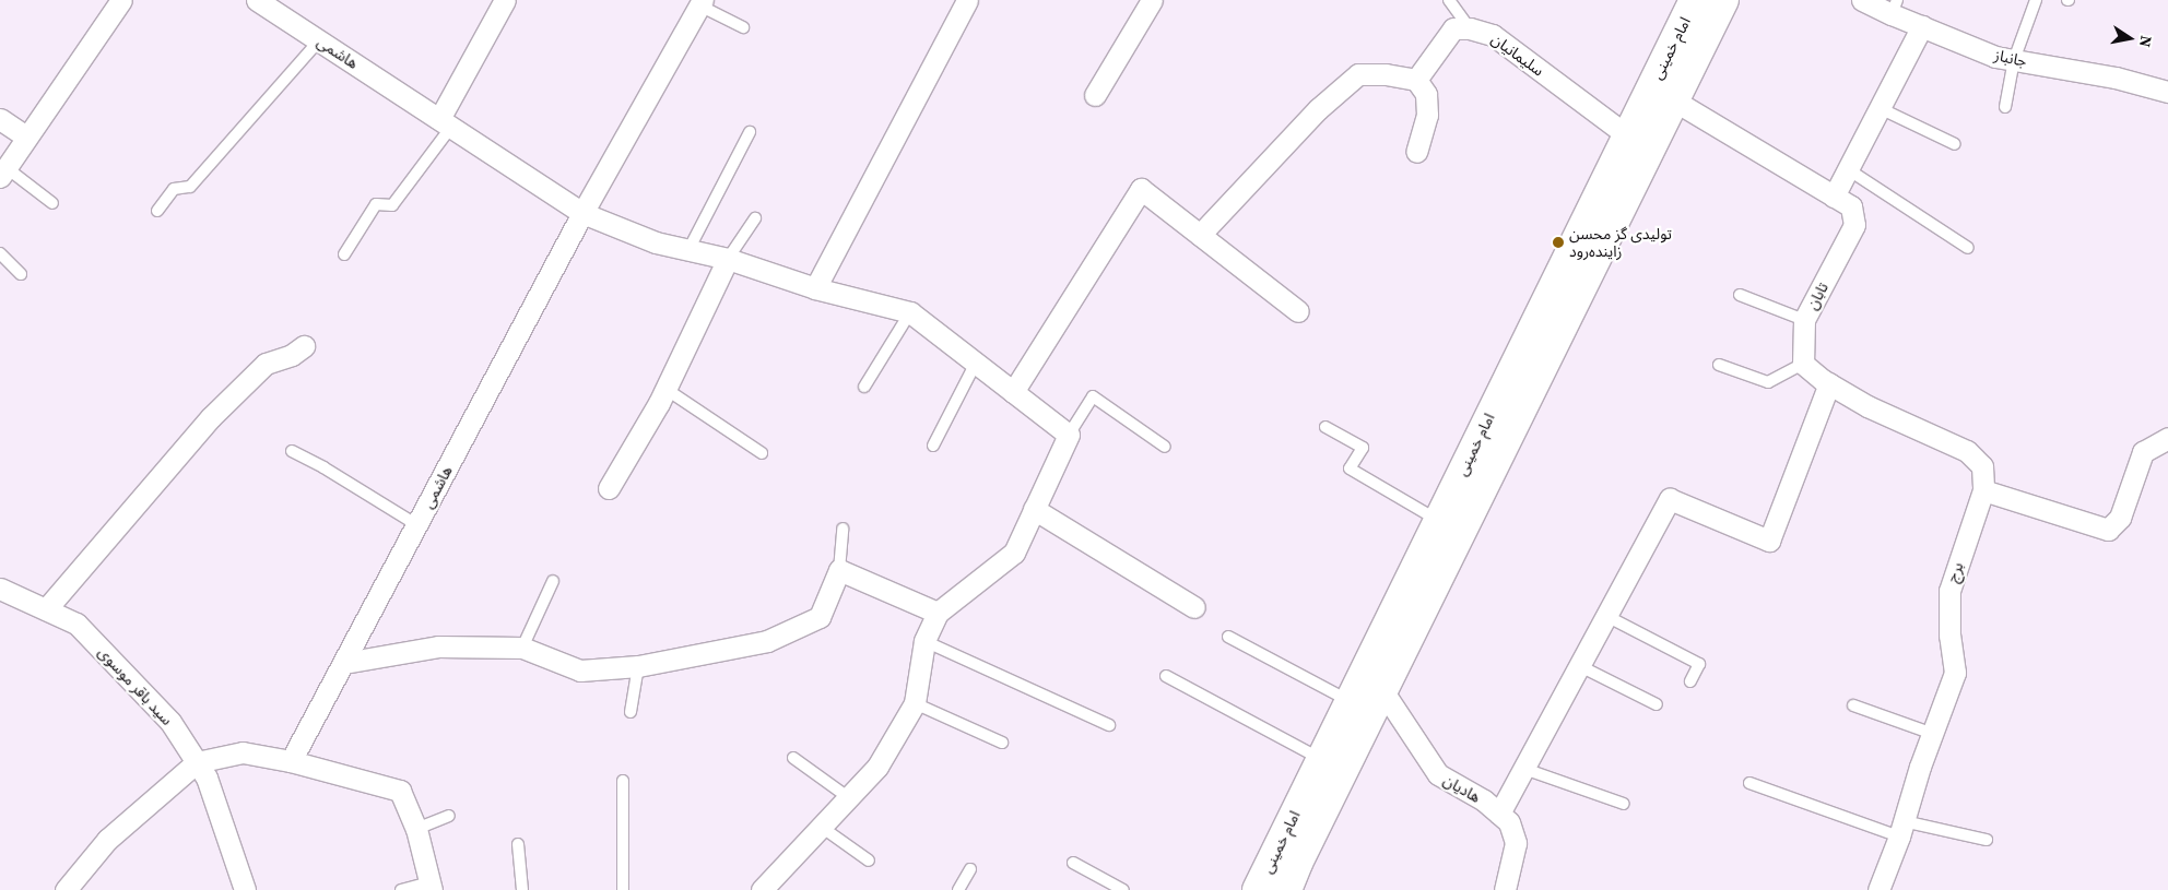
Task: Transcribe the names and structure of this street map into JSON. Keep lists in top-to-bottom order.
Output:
{
  "streets": {
    "main road": ["امام خمینی"],
    "street": [
      "هاشمی",
      "سلیمانیان",
      "جانباز",
      "تابان",
      "برج",
      "سید باقر موسوی",
      "هادیان"
    ]
  },
  "crossings": [
    ["امام خمینی", "سلیمانیان"],
    ["امام خمینی", "تابان"],
    ["امام خمینی", "هادیان"]
  ],
  "places": ["تولیدی گز محسن زاینده‌رود"],
  "north": "right"
}
